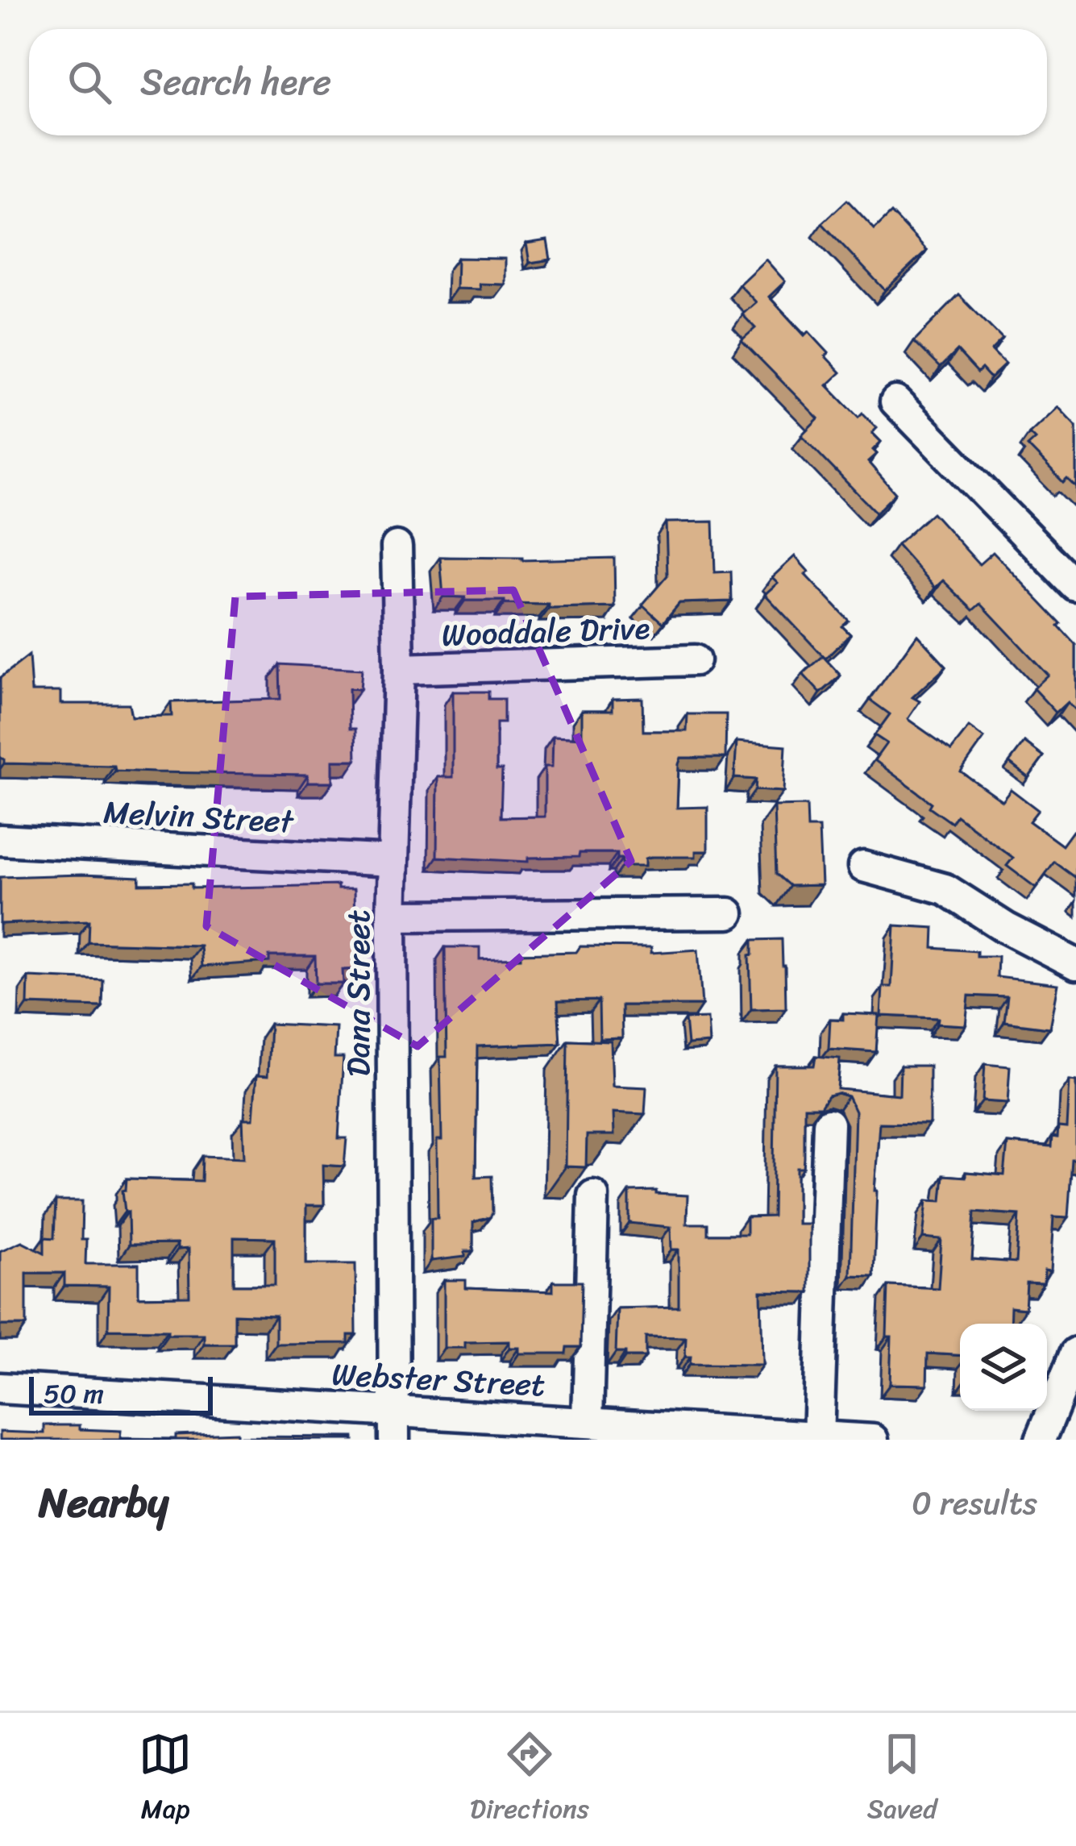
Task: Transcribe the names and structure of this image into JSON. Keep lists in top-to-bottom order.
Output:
{
  "streets": {
    "street": [
      "Wooddale Drive",
      "Melvin Street",
      "Dana Street",
      "Webster Street"
    ]
  },
  "crossings": [
    ["Wooddale Drive", "Dana Street"],
    ["Melvin Street", "Dana Street"],
    ["Dana Street", "Webster Street"]
  ],
  "scale_bar": "50 m",
  "page": {
    "search": "Search here",
    "scale": "50 m",
    "heading": ["Nearby", "0 results"],
    "nav": ["Map", "Directions", "Saved"]
  }
}
